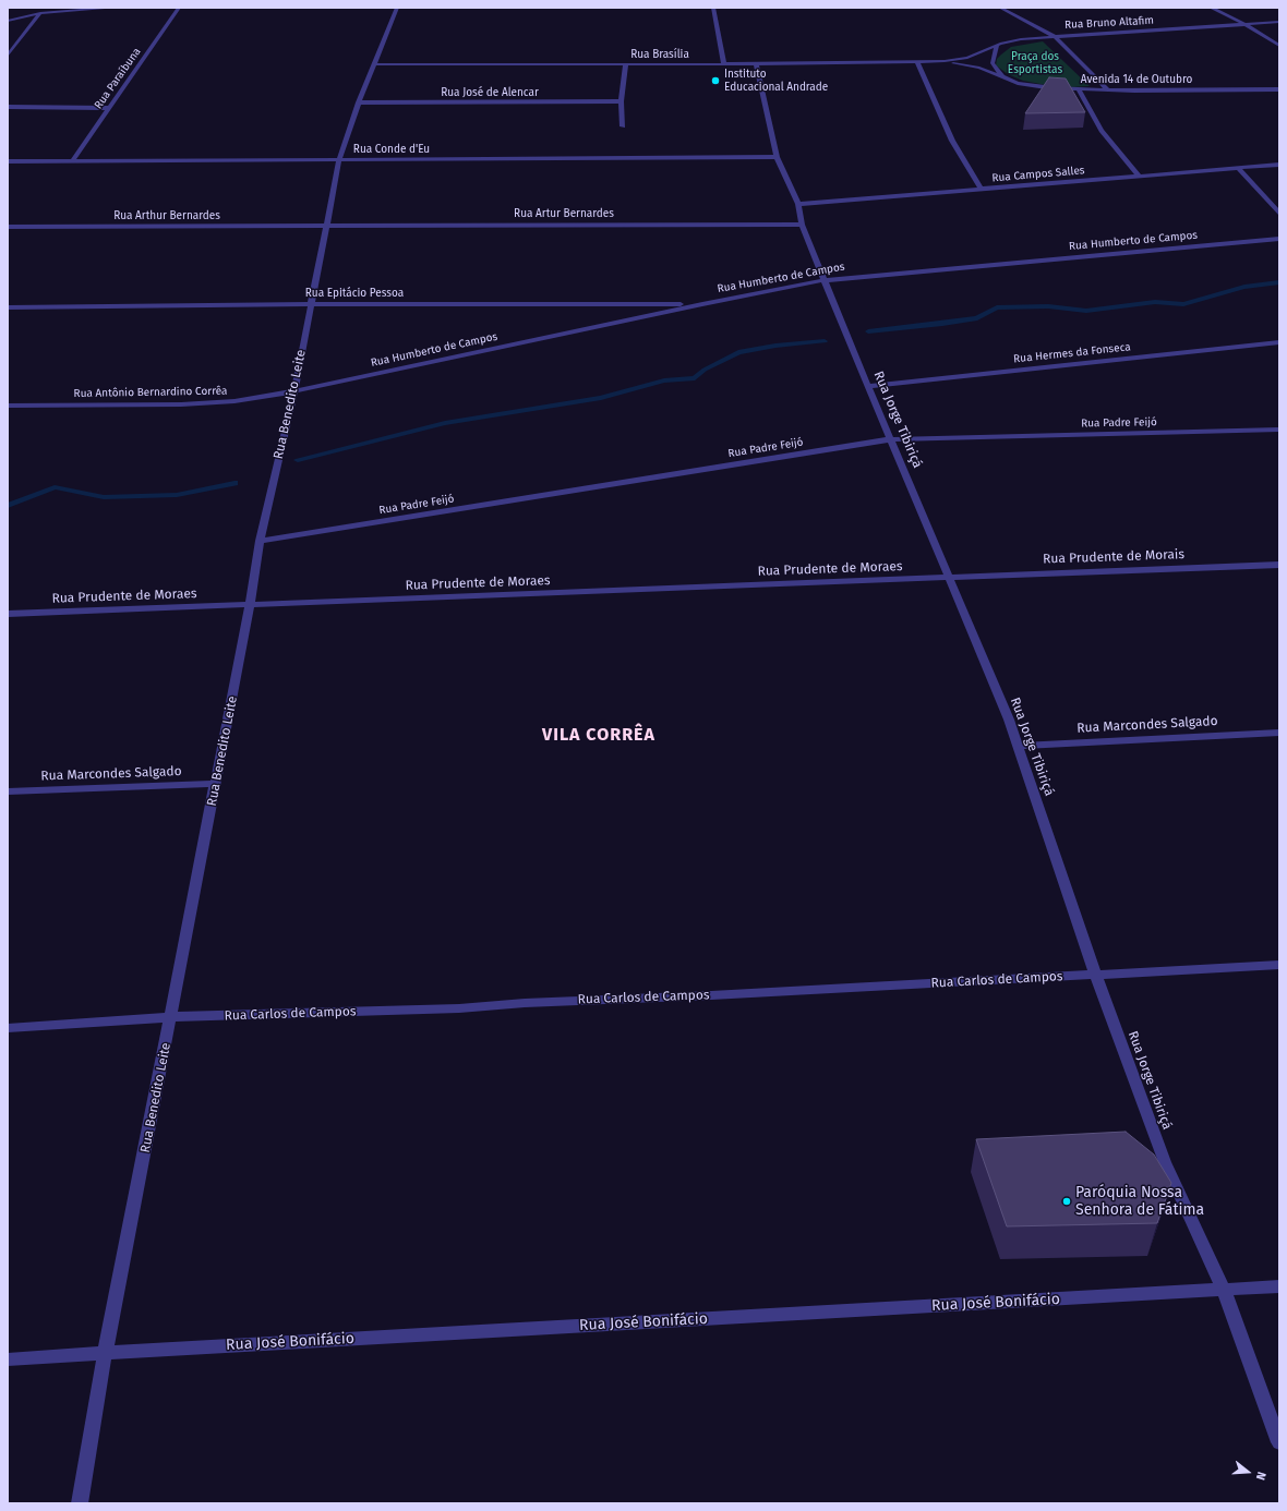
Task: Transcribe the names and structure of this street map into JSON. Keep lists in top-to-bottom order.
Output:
{
  "streets": {
    "street": [
      "Rua Bruno Altafim",
      "Rua Brasília",
      "Rua Paraíbuna",
      "Avenida 14 de Outubro",
      "Rua José de Alencar",
      "Rua Conde d'Eu",
      "Rua Campos Salles",
      "Rua Artur Bernardes",
      "Rua Arthur Bernardes",
      "Rua Humberto de Campos",
      "Rua Epitácio Pessoa",
      "Rua Hermes da Fonseca",
      "Rua Antônio Bernardino Corrêa",
      "Rua Benedito Leite",
      "Rua Jorge Tibiriçá",
      "Rua Padre Feijó",
      "Rua Prudente de Morais",
      "Rua Prudente de Moraes",
      "Rua Marcondes Salgado",
      "Rua Carlos de Campos",
      "Rua José Bonifácio"
    ]
  },
  "crossings": [
    ["Rua Bruno Altafim", "Rua Brasília"],
    ["Rua Bruno Altafim", "Avenida 14 de Outubro"],
    ["Rua Brasília", "Avenida 14 de Outubro"],
    ["Rua Brasília", "Rua Benedito Leite"],
    ["Rua Brasília", "Rua Jorge Tibiriçá"],
    ["Rua Paraíbuna", "Rua Conde d'Eu"],
    ["Rua José de Alencar", "Rua Benedito Leite"],
    ["Rua Conde d'Eu", "Rua Benedito Leite"],
    ["Rua Conde d'Eu", "Rua Jorge Tibiriçá"],
    ["Rua Campos Salles", "Rua Jorge Tibiriçá"],
    ["Rua Artur Bernardes", "Rua Arthur Bernardes"],
    ["Rua Artur Bernardes", "Rua Benedito Leite"],
    ["Rua Artur Bernardes", "Rua Jorge Tibiriçá"],
    ["Rua Arthur Bernardes", "Rua Benedito Leite"],
    ["Rua Humberto de Campos", "Rua Epitácio Pessoa"],
    ["Rua Humberto de Campos", "Rua Antônio Bernardino Corrêa"],
    ["Rua Humberto de Campos", "Rua Benedito Leite"],
    ["Rua Humberto de Campos", "Rua Jorge Tibiriçá"],
    ["Rua Epitácio Pessoa", "Rua Benedito Leite"],
    ["Rua Hermes da Fonseca", "Rua Jorge Tibiriçá"],
    ["Rua Antônio Bernardino Corrêa", "Rua Benedito Leite"],
    ["Rua Benedito Leite", "Rua Padre Feijó"],
    ["Rua Benedito Leite", "Rua Prudente de Moraes"],
    ["Rua Benedito Leite", "Rua Marcondes Salgado"],
    ["Rua Benedito Leite", "Rua Carlos de Campos"],
    ["Rua Benedito Leite", "Rua José Bonifácio"],
    ["Rua Jorge Tibiriçá", "Rua Padre Feijó"],
    ["Rua Jorge Tibiriçá", "Rua Prudente de Morais"],
    ["Rua Jorge Tibiriçá", "Rua Prudente de Moraes"],
    ["Rua Jorge Tibiriçá", "Rua Marcondes Salgado"],
    ["Rua Jorge Tibiriçá", "Rua Carlos de Campos"],
    ["Rua Jorge Tibiriçá", "Rua José Bonifácio"],
    ["Rua Prudente de Morais", "Rua Prudente de Moraes"]
  ],
  "districts": ["VILA CORRÊA"],
  "parks": ["Praça dos Esportistas"],
  "places": ["Instituto Educacional Andrade", "Paróquia Nossa Senhora de Fátima"],
  "north": "right"
}
